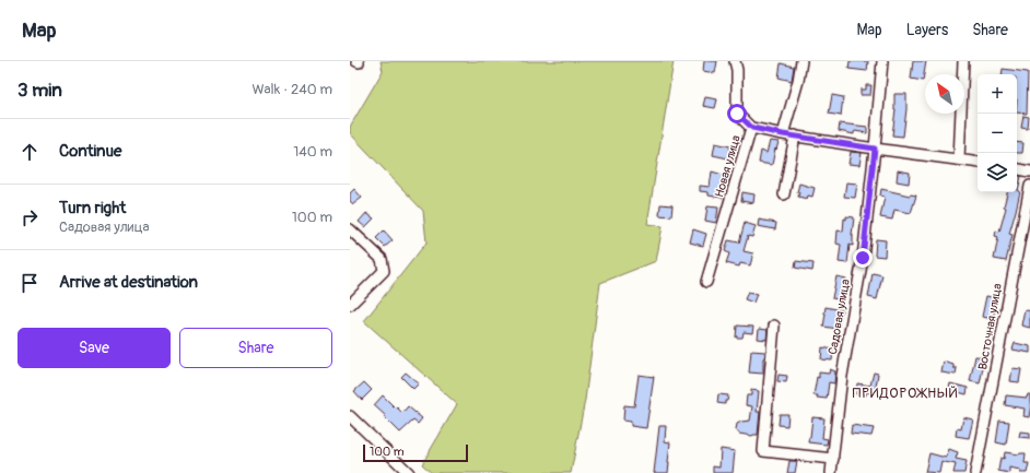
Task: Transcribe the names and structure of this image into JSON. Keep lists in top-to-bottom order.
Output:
{
  "streets": {
    "street": ["Новая улица", "Садовая улица", "Восточная улица"]
  },
  "districts": ["ПРИДОРОЖНЫЙ"],
  "scale_bar": "100 m",
  "north": "top left",
  "page": {
    "header": "Map",
    "nav": ["Map", "Layers", "Share"],
    "heading": ["3 min", "Walk · 240 m"],
    "map_buttons": ["+", "−"],
    "list": [
      ["Continue", "140 m"],
      ["Turn right", "Садовая улица", "100 m"],
      "Arrive at destination"
    ],
    "buttons": ["Save", "Share"],
    "scale": "100 m"
  }
}
